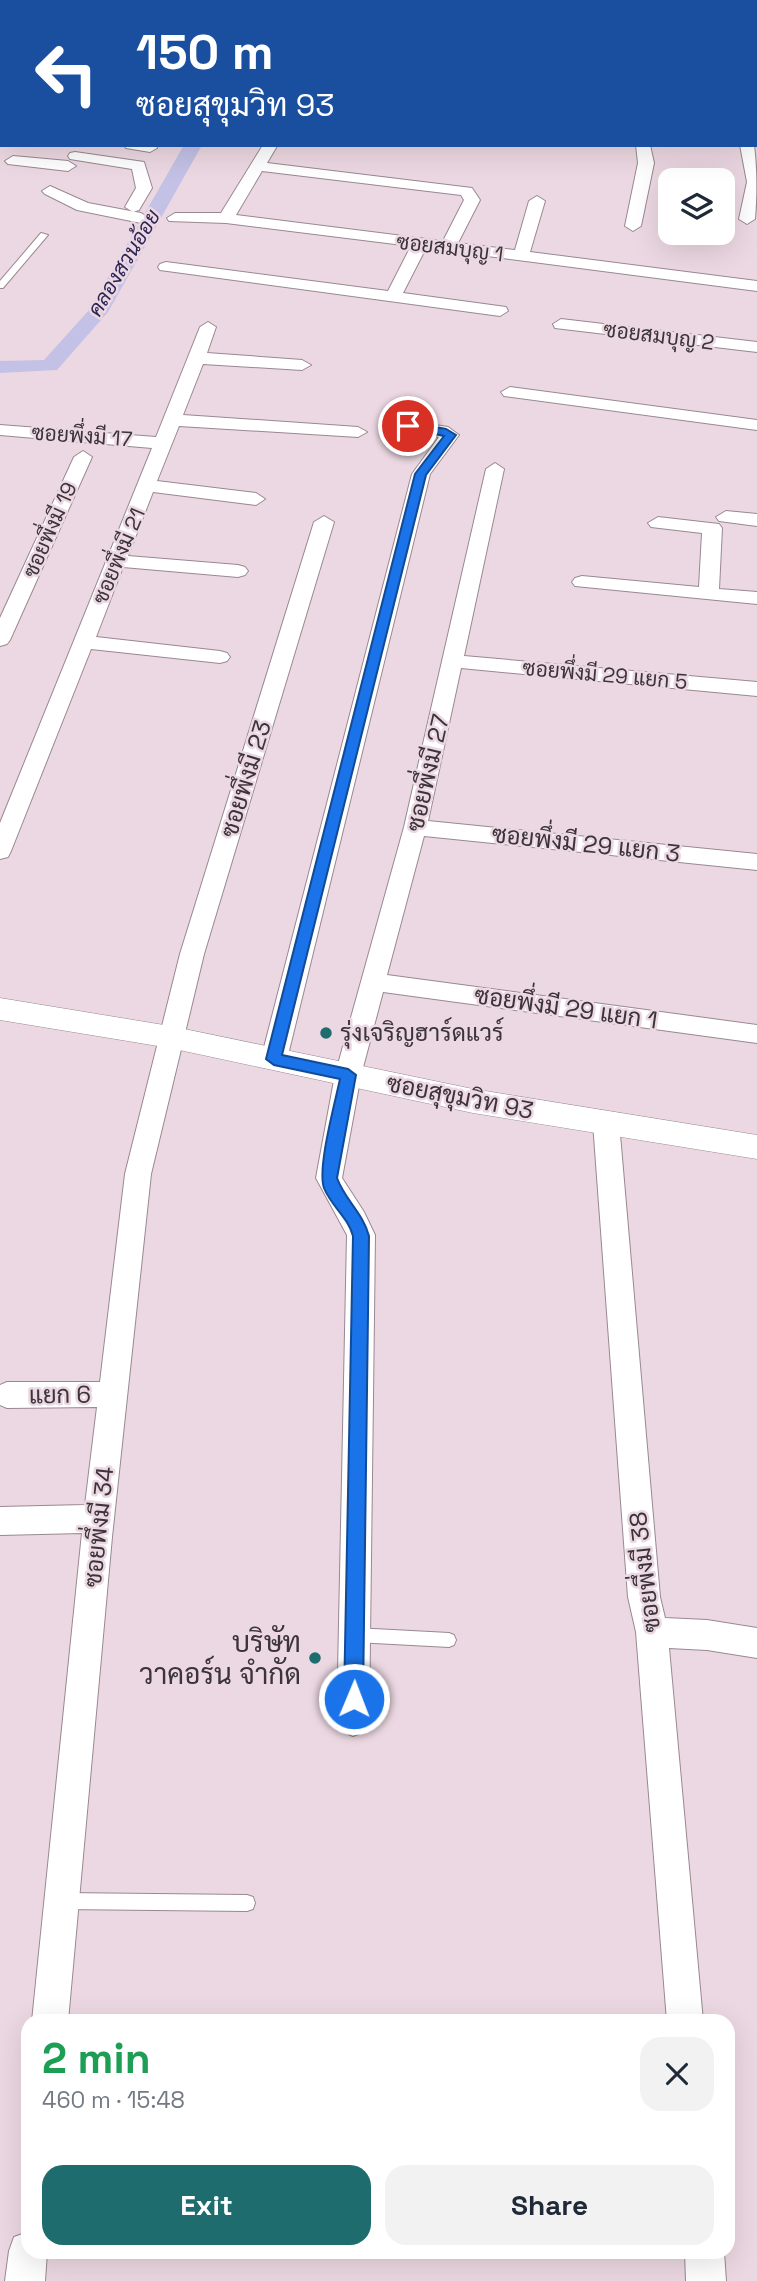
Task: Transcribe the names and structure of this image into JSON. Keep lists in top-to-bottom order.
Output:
{
  "streets": {
    "street": [
      "ซอยสมบุญ 1",
      "ซอยสมบุญ 2",
      "ซอยพึ่งมี 17",
      "ซอยพึ่งมี 19",
      "ซอยพึ่งมี 21",
      "ซอยพึ่งมี 29 แยก 5",
      "ซอยพึ่งมี 27",
      "ซอยพึ่งมี 23",
      "ซอยพึ่งมี 29 แยก 3",
      "ซอยพึ่งมี 29 แยก 1",
      "ซอยสุขุมวิท 93",
      "แยก 6",
      "ซอยพึ่งมี 34",
      "ซอยพึ่งมี 38"
    ]
  },
  "crossings": [
    ["ซอยพึ่งมี 17", "ซอยพึ่งมี 21"],
    ["ซอยพึ่งมี 29 แยก 5", "ซอยพึ่งมี 27"],
    ["ซอยพึ่งมี 27", "ซอยพึ่งมี 29 แยก 3"],
    ["ซอยพึ่งมี 27", "ซอยพึ่งมี 29 แยก 1"],
    ["ซอยพึ่งมี 27", "ซอยสุขุมวิท 93"],
    ["ซอยพึ่งมี 23", "ซอยสุขุมวิท 93"],
    ["ซอยพึ่งมี 23", "ซอยพึ่งมี 34"],
    ["ซอยสุขุมวิท 93", "ซอยพึ่งมี 34"],
    ["ซอยสุขุมวิท 93", "ซอยพึ่งมี 38"],
    ["แยก 6", "ซอยพึ่งมี 34"]
  ],
  "water": ["คลองสวนอ้อย"],
  "places": ["รุ่งเจริญฮาร์ดแวร์", "บริษัท วาคอร์น จำกัด"],
  "page": {
    "turn": ["150 m", "ซอยสุขุมวิท 93"],
    "heading": ["2 min", "460 m · 15:48"],
    "buttons": ["Exit", "Share"]
  }
}
